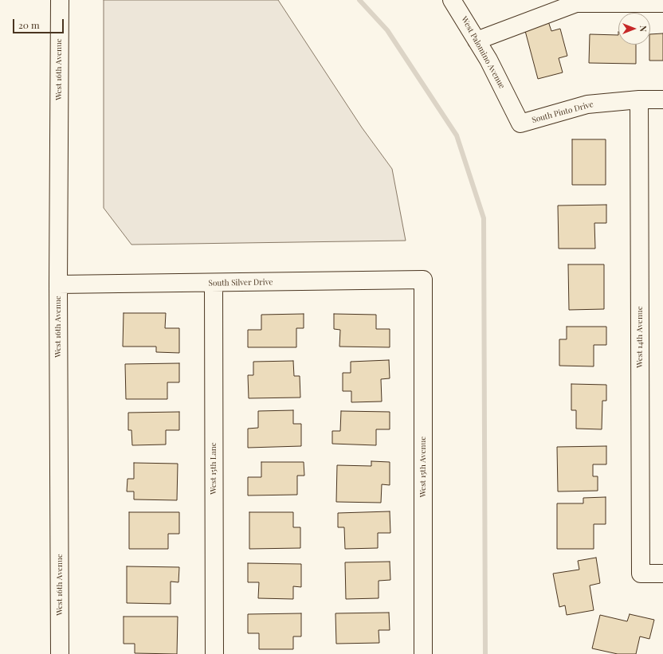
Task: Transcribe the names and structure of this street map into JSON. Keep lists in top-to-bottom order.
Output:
{
  "streets": {
    "street": [
      "West Palomino Avenue",
      "West 16th Avenue",
      "South Pinto Drive",
      "South Silver Drive",
      "West 14th Avenue",
      "West 15th Avenue",
      "West 15th Lane"
    ]
  },
  "crossings": [
    ["West Palomino Avenue", "South Pinto Drive"],
    ["West 16th Avenue", "South Silver Drive"],
    ["South Pinto Drive", "West 14th Avenue"],
    ["South Silver Drive", "West 15th Avenue"],
    ["South Silver Drive", "West 15th Lane"]
  ],
  "scale_bar": "20 m",
  "north": "right"
}
